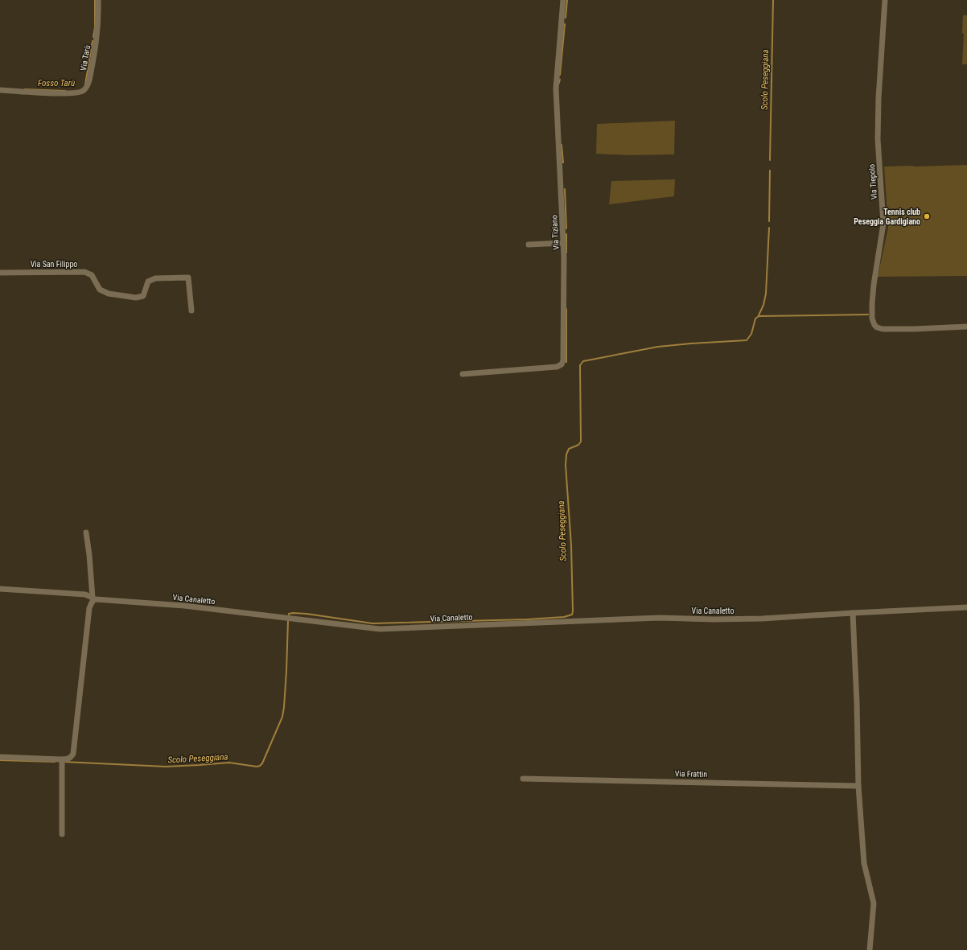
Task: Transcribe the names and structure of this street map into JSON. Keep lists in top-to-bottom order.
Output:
{
  "streets": {
    "street": [
      "Via Tarù",
      "Via Tiepolo",
      "Via Tiziano",
      "Via San Filippo",
      "Via Canaletto",
      "Via Frattin"
    ]
  },
  "water": ["Scolo Peseggiana", "Fosso Tarù"],
  "places": ["Tennis club Peseggia Gardigiano"]
}
